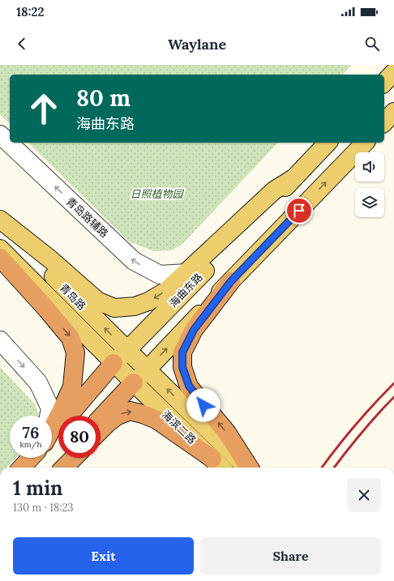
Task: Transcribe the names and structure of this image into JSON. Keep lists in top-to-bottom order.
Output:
{
  "streets": {
    "highway": ["海曲东路"],
    "main road": ["青岛路", "海滨二路"],
    "street": ["青岛路辅路"]
  },
  "crossings": [
    ["海曲东路", "青岛路"],
    ["青岛路", "海滨二路"]
  ],
  "one_way": ["青岛路辅路"],
  "parks": ["日照植物园"],
  "page": {
    "status": "18:22",
    "header": "Waylane",
    "turn": ["80 m", "海曲东路"],
    "speed": "76 km/h",
    "limit": "80",
    "heading": ["1 min", "130 m · 18:23"],
    "buttons": ["Exit", "Share"]
  }
}
